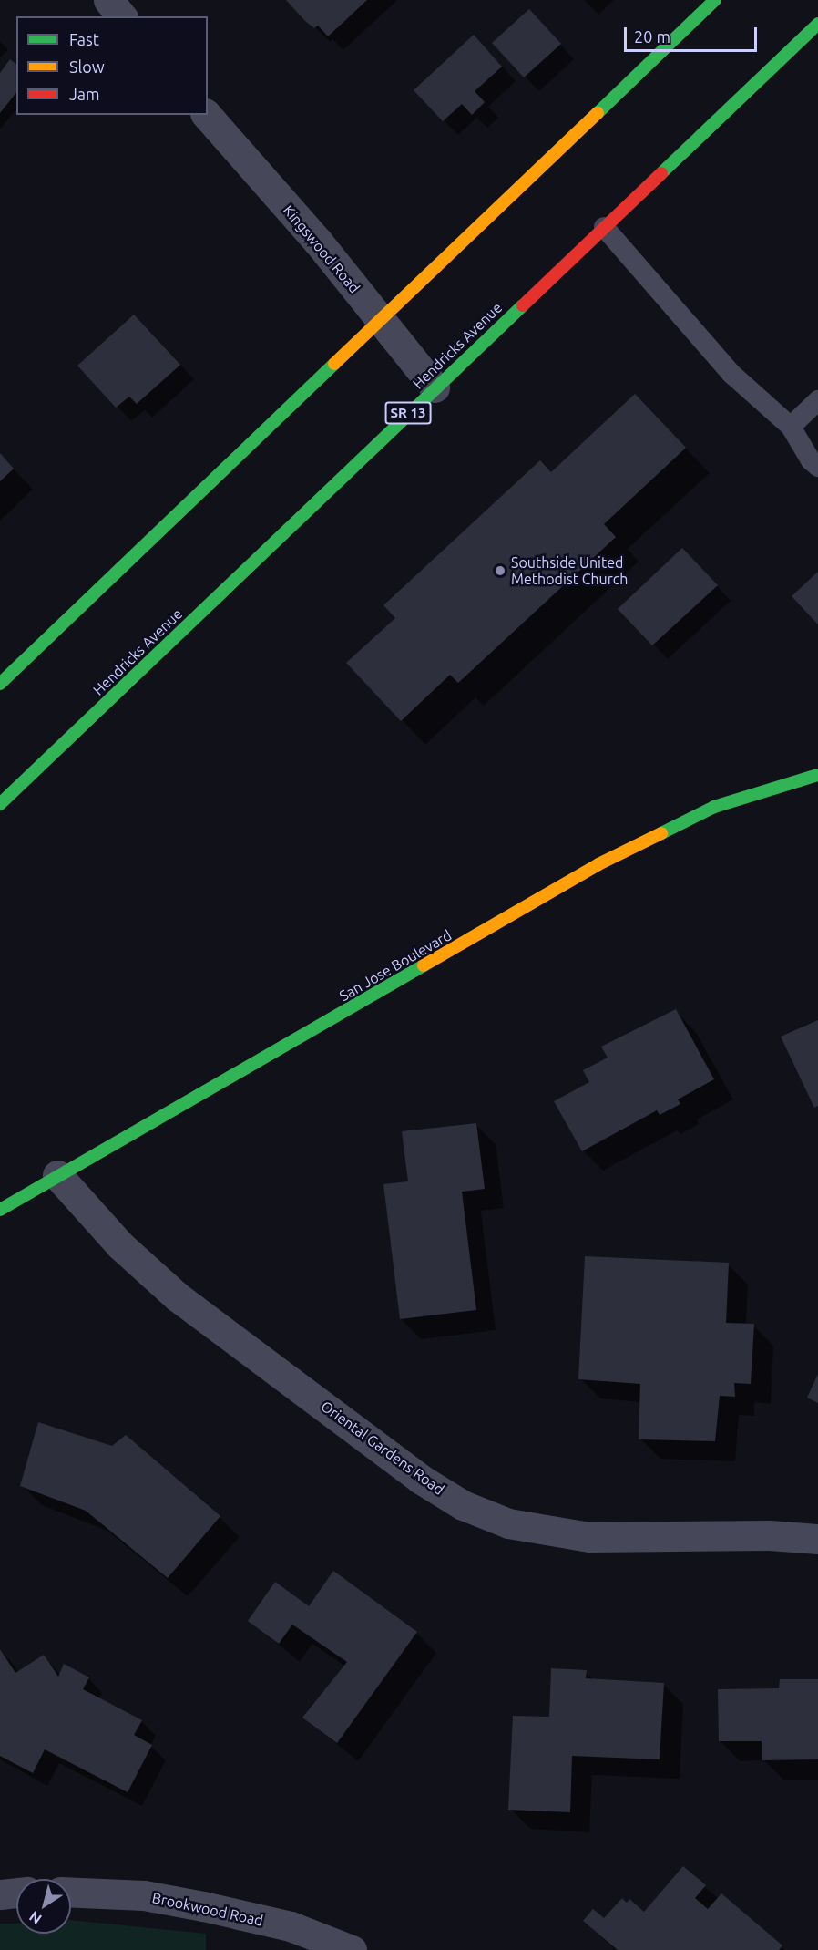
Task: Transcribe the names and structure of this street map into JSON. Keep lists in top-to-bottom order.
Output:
{
  "streets": {
    "main road": ["Hendricks Avenue", "SR 13", "San Jose Boulevard"],
    "street": ["Kingswood Road", "Oriental Gardens Road", "Brookwood Road"]
  },
  "crossings": [
    ["Kingswood Road", "Hendricks Avenue"],
    ["San Jose Boulevard", "Oriental Gardens Road"]
  ],
  "places": ["Southside United Methodist Church"],
  "legend": ["Fast", "Slow", "Jam"],
  "scale_bar": "20 m",
  "north": "bottom left"
}
